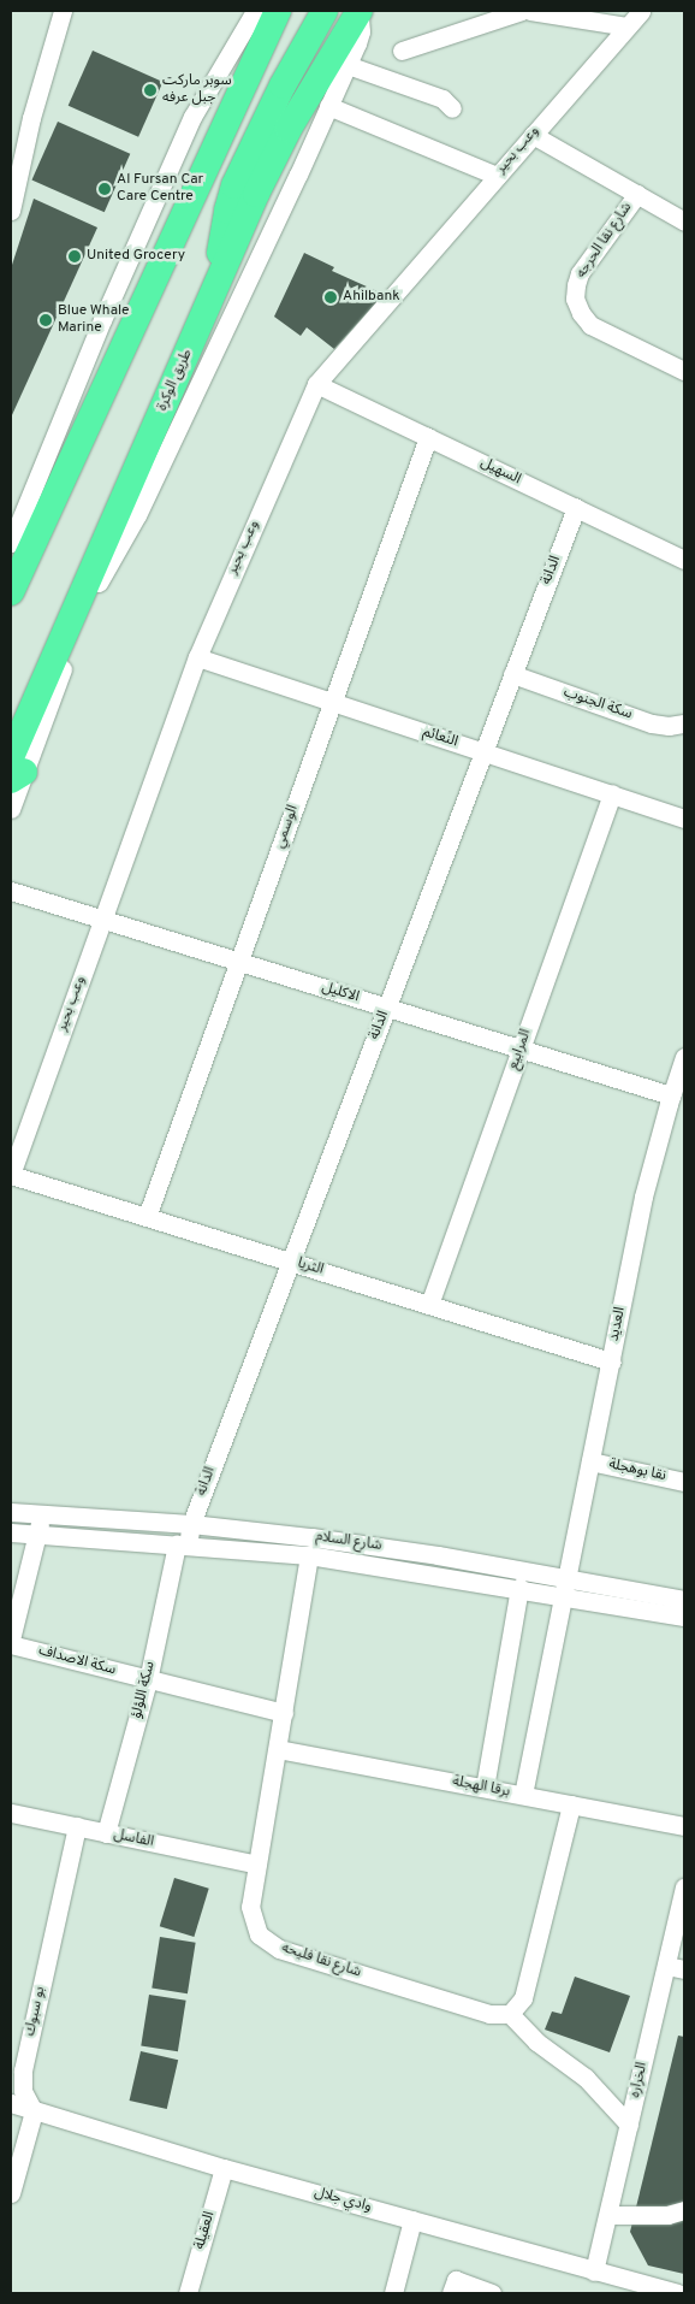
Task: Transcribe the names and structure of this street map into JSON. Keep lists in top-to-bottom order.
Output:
{
  "streets": {
    "highway": ["طريق الوكرة"],
    "street": [
      "وعب بحير",
      "شارع نقا الحرجه",
      "السهيل",
      "الدانة",
      "سكة الجنوب",
      "النًعائم",
      "الوسمي",
      "الاكليل",
      "المرابيع",
      "الثريا",
      "العديد",
      "نقا بوهجلة",
      "شارع السلام",
      "سكة الاصداف",
      "سكة اللؤلؤ",
      "برقا الهجلة",
      "الفاسل",
      "شارع نقا فليحه",
      "بو سبوك",
      "الخراره",
      "وادي جلال",
      "العقيلة"
    ]
  },
  "crossings": [
    ["وعب بحير", "السهيل"],
    ["وعب بحير", "النًعائم"],
    ["وعب بحير", "الاكليل"],
    ["وعب بحير", "الثريا"],
    ["السهيل", "الدانة"],
    ["السهيل", "الوسمي"],
    ["الدانة", "سكة الجنوب"],
    ["الدانة", "النًعائم"],
    ["الدانة", "الاكليل"],
    ["الدانة", "الثريا"],
    ["الدانة", "شارع السلام"],
    ["الدانة", "سكة اللؤلؤ"],
    ["النًعائم", "الوسمي"],
    ["النًعائم", "المرابيع"],
    ["الوسمي", "الاكليل"],
    ["الوسمي", "الثريا"],
    ["الاكليل", "المرابيع"],
    ["الاكليل", "العديد"],
    ["المرابيع", "الثريا"],
    ["الثريا", "العديد"],
    ["العديد", "نقا بوهجلة"],
    ["العديد", "شارع السلام"],
    ["العديد", "برقا الهجلة"],
    ["شارع السلام", "سكة اللؤلؤ"],
    ["شارع السلام", "شارع نقا فليحه"],
    ["سكة الاصداف", "سكة اللؤلؤ"],
    ["سكة الاصداف", "شارع نقا فليحه"],
    ["سكة اللؤلؤ", "الفاسل"],
    ["برقا الهجلة", "شارع نقا فليحه"],
    ["الفاسل", "شارع نقا فليحه"],
    ["الفاسل", "بو سبوك"],
    ["بو سبوك", "وادي جلال"],
    ["الخراره", "وادي جلال"],
    ["وادي جلال", "العقيلة"]
  ],
  "places": [
    "سوبر ماركت جبل عرفه",
    "Al Fursan Car Care Centre",
    "United Grocery",
    "Ahilbank",
    "Blue Whale Marine"
  ]
}
